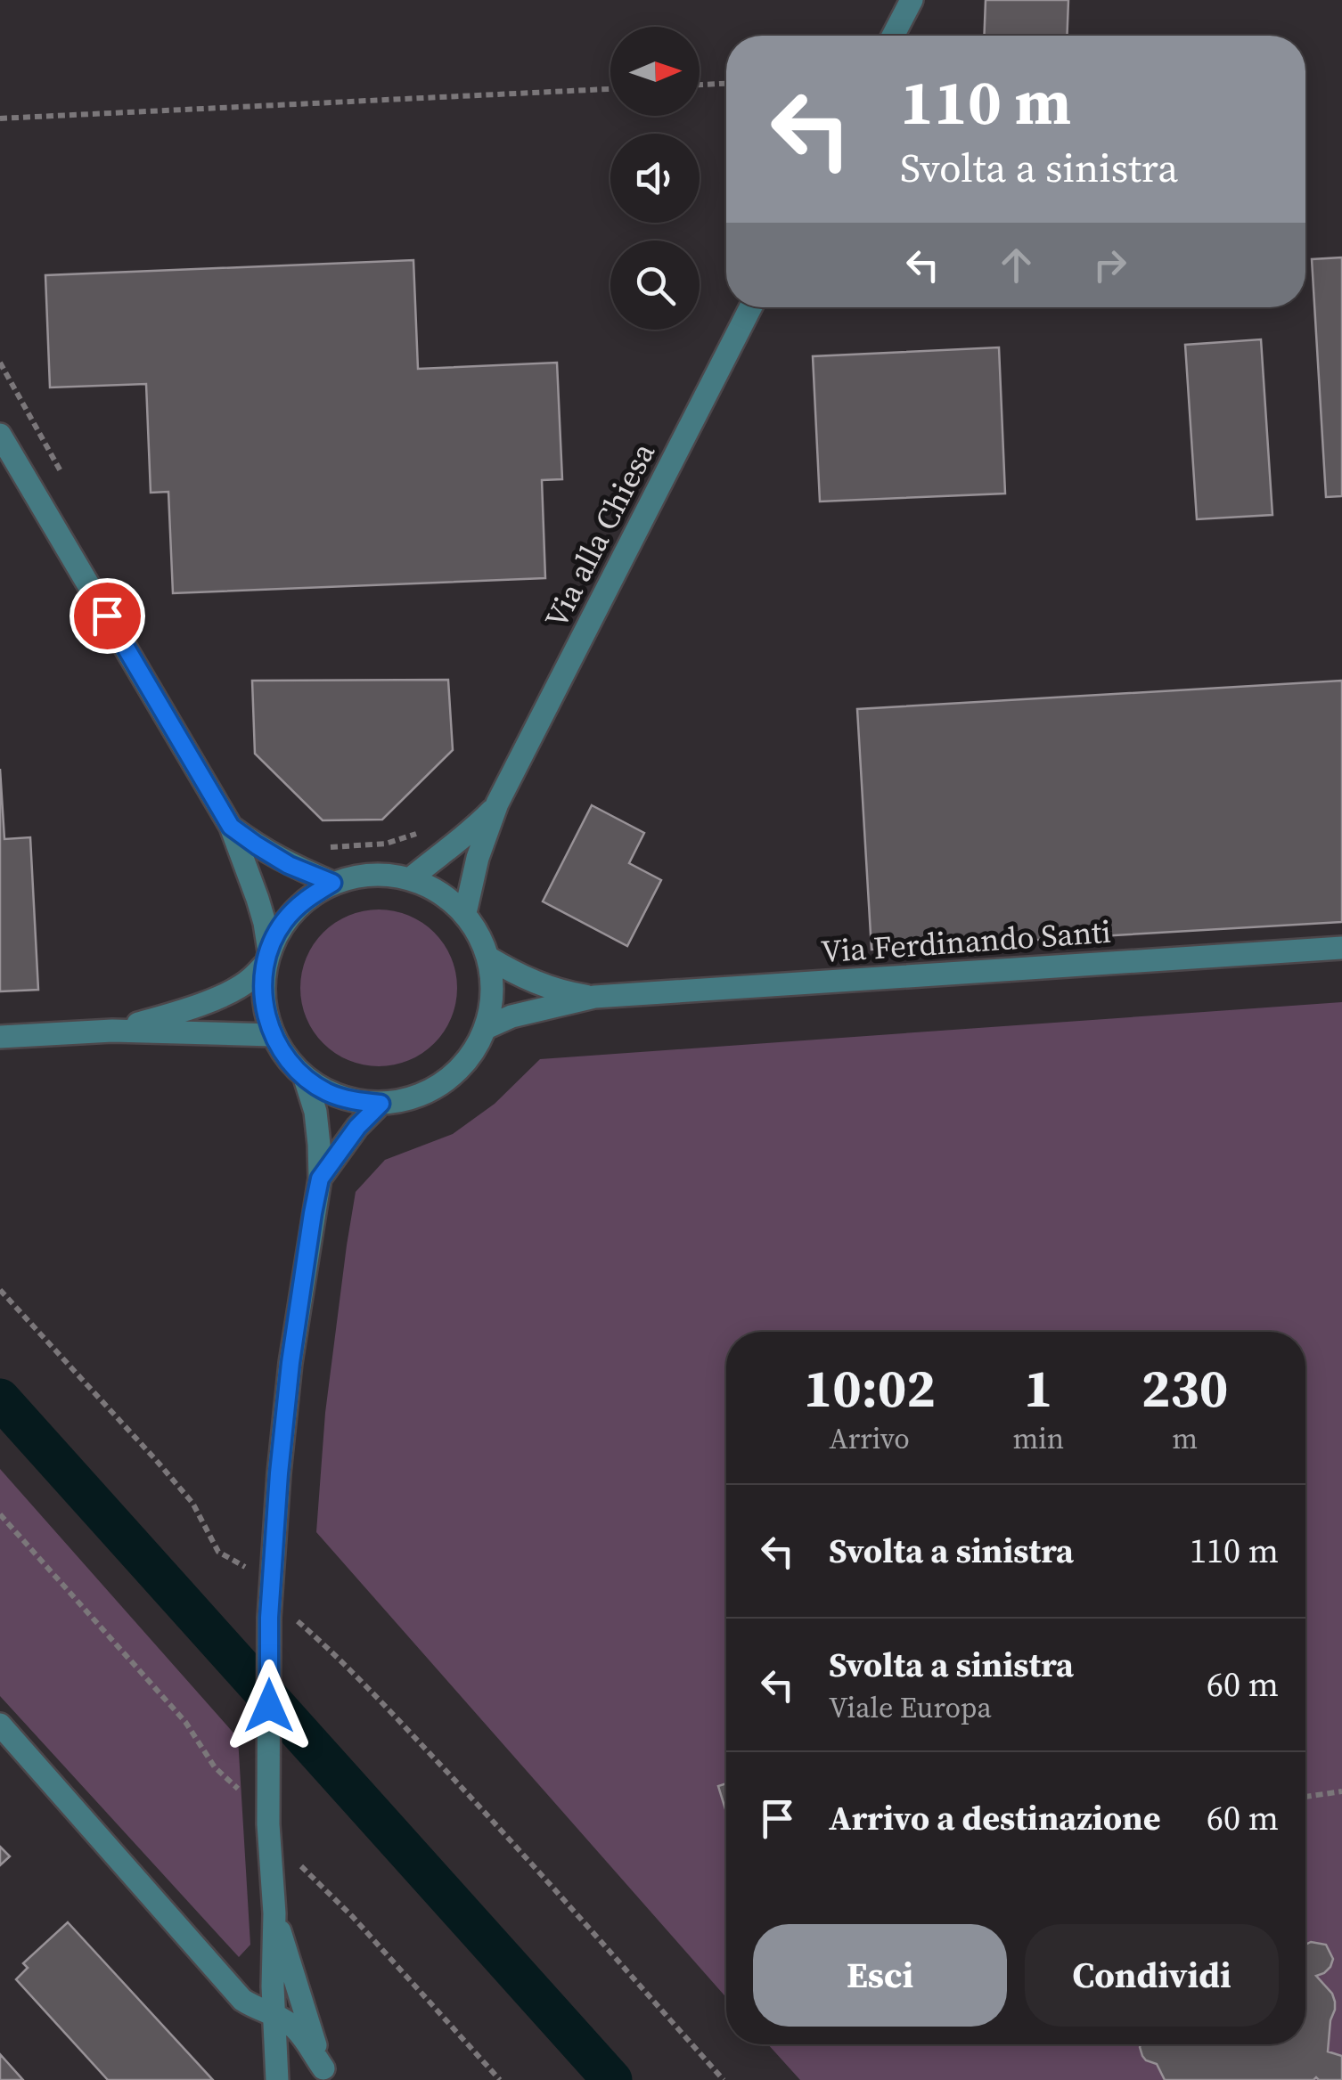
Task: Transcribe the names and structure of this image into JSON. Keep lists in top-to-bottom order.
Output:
{
  "streets": {
    "street": ["Via alla Chiesa", "Via Ferdinando Santi"]
  },
  "crossings": [
    ["Via alla Chiesa", "Via Ferdinando Santi"]
  ],
  "north": "right",
  "page": {
    "turn": ["110 m", "Svolta a sinistra"],
    "eta": [
      "10:02",
      "Arrivo",
      "1",
      "min",
      "230",
      "m"
    ],
    "list": [
      {
        "name": "Svolta a sinistra",
        "value": "110 m"
      },
      {
        "name": "Svolta a sinistra",
        "note": "Viale Europa",
        "value": "60 m"
      },
      {
        "name": "Arrivo a destinazione",
        "value": "60 m"
      }
    ],
    "buttons": ["Esci", "Condividi"]
  }
}
